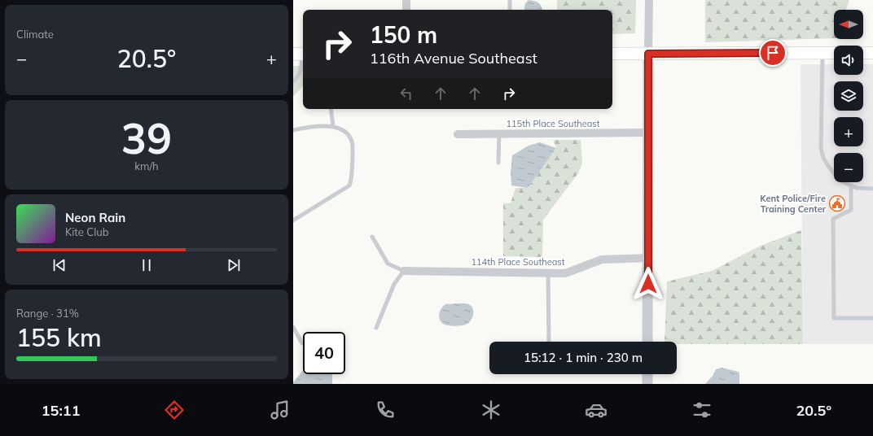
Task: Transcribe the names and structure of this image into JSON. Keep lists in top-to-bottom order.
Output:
{
  "streets": {
    "street": ["115th Place Southeast", "114th Place Southeast"]
  },
  "places": {
    "public building": ["Kent Police/Fire Training Center"]
  },
  "north": "left",
  "page": {
    "tile": [
      "Climate",
      ["39", "km/h"],
      ["Range · 31%", "155 km"]
    ],
    "map_buttons": ["+", "−"],
    "turn": ["150 m", "116th Avenue Southeast"],
    "heat": ["−", "20.5°", "+"],
    "song": ["Neon Rain", "Kite Club"],
    "limit": "40",
    "trip": "15:12 · 1 min · 230 m",
    "tabs": ["15:11", "20.5°"]
  }
}
